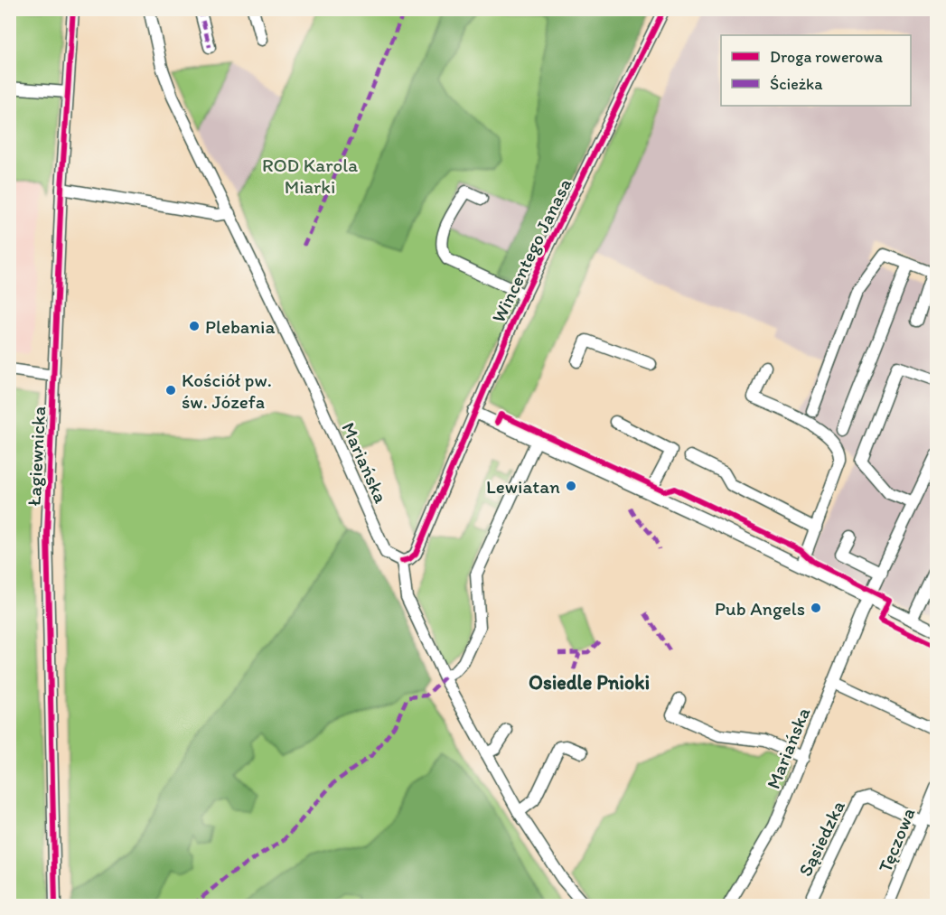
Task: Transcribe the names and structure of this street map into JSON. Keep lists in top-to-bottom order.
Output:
{
  "streets": {
    "street": [
      "Wincentego Janasa",
      "Łagiewnicka",
      "Mariańska",
      "Sąsiedzka",
      "Tęczowa"
    ]
  },
  "crossings": [
    ["Wincentego Janasa", "Mariańska"],
    ["Sąsiedzka", "Tęczowa"]
  ],
  "districts": ["Osiedle Pnioki"],
  "parks": ["ROD Karola Miarki"],
  "places": [
    "Plebania",
    "Kościół pw. św. Józefa",
    "Lewiatan",
    "Pub Angels"
  ],
  "legend": ["Droga rowerowa", "Ścieżka"]
}
